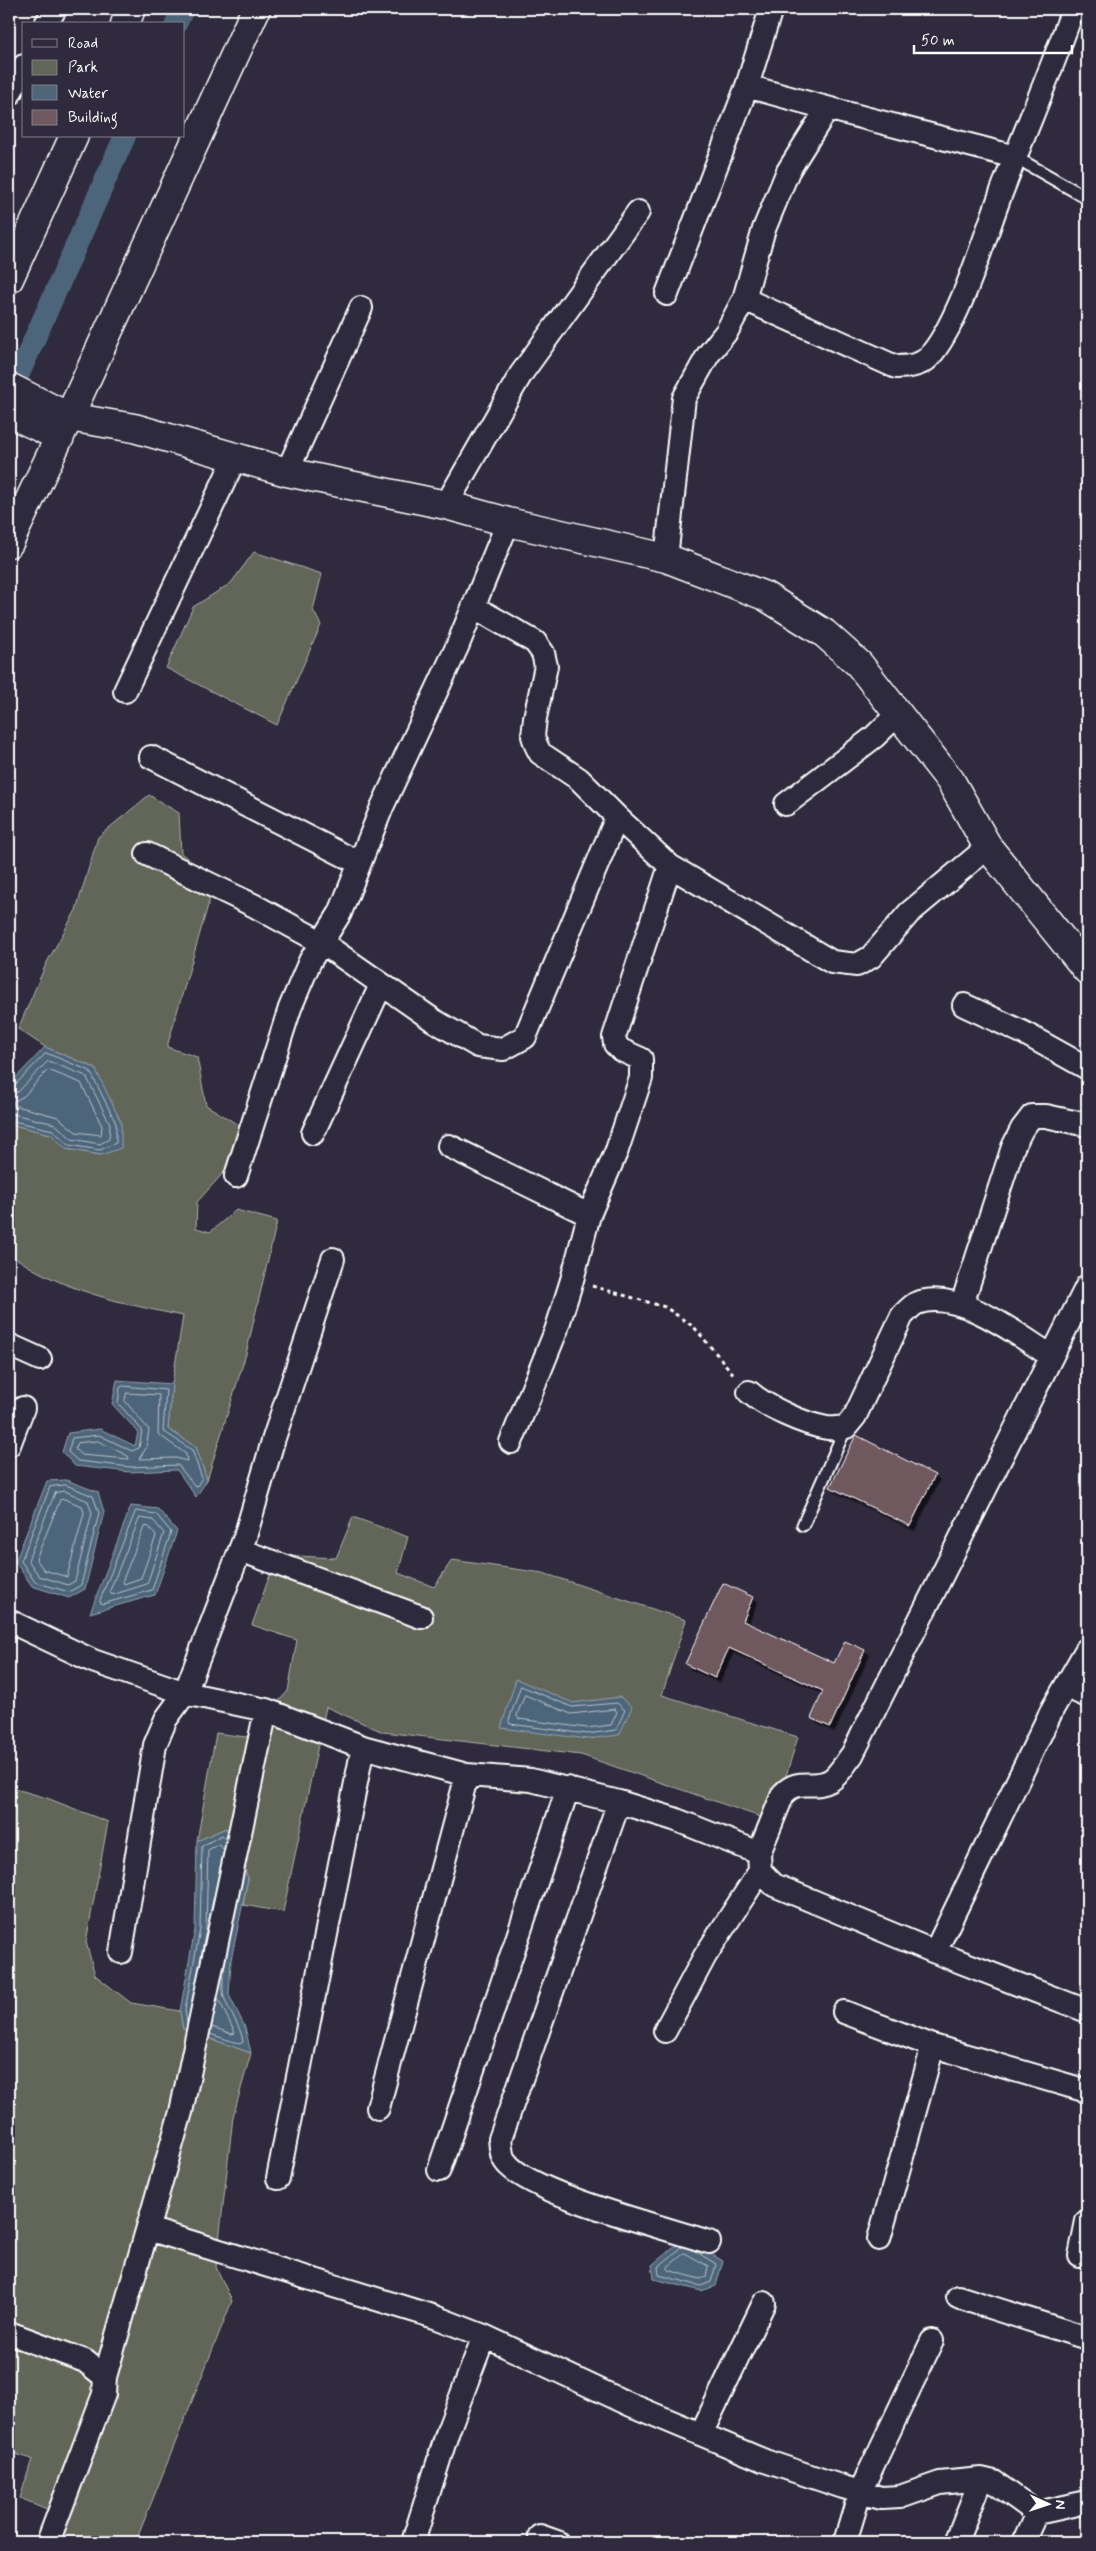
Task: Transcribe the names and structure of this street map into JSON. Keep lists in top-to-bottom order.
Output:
{
  "legend": [
    "Road",
    "Park",
    "Water",
    "Building"
  ],
  "scale_bar": "50 m",
  "north": "right"
}
